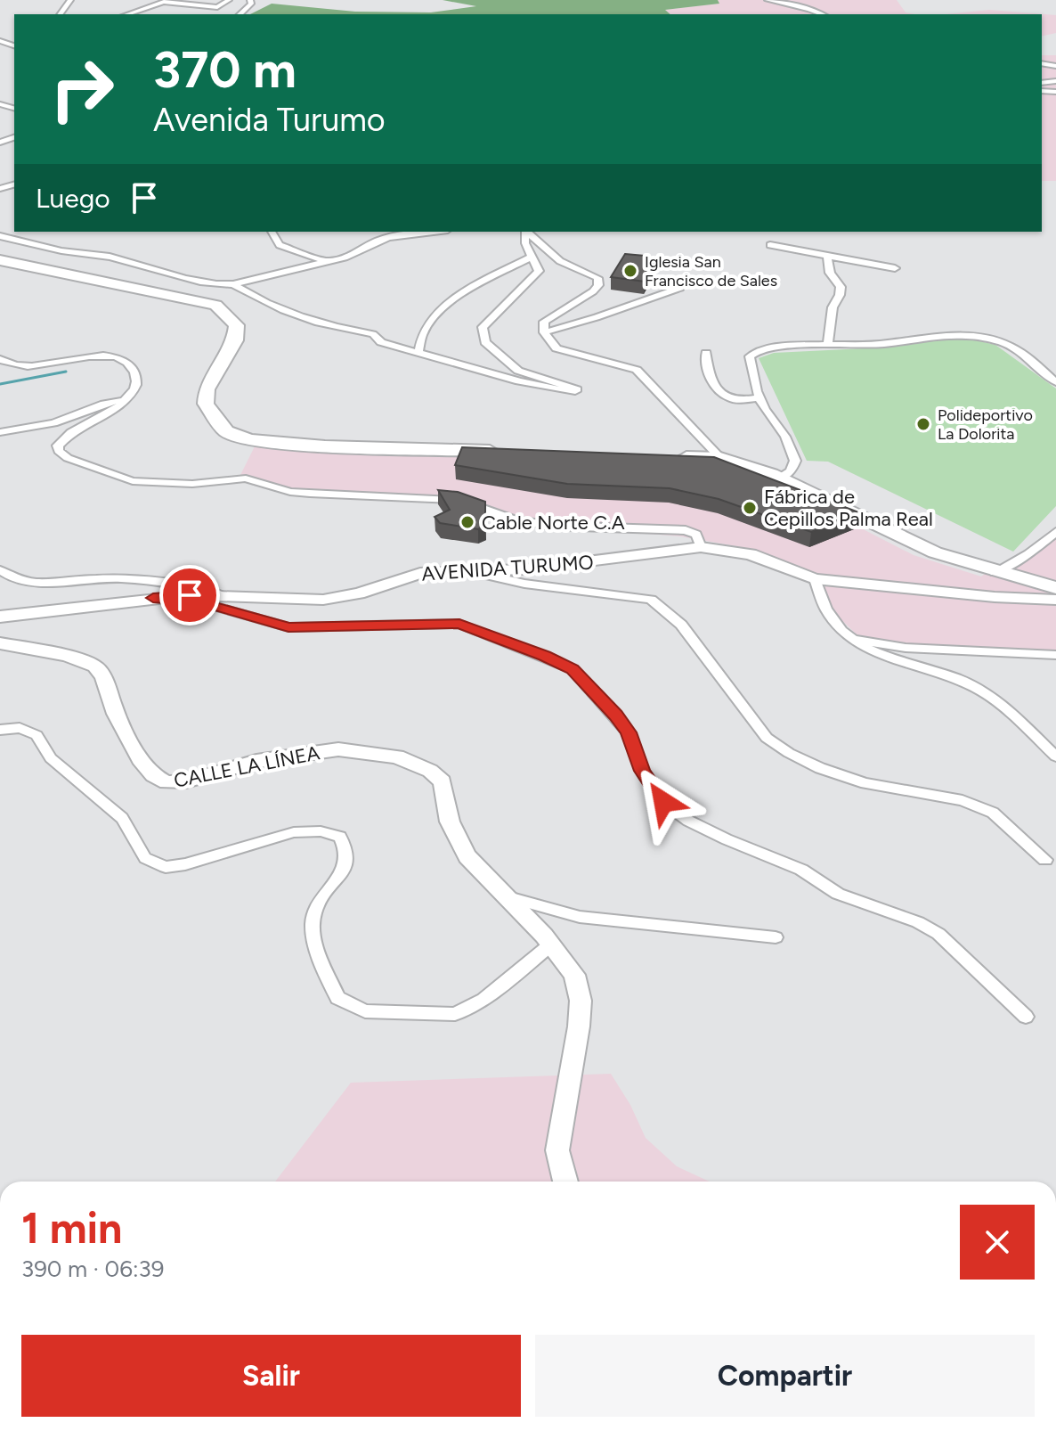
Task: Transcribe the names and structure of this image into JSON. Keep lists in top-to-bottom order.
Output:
{
  "streets": {
    "street": ["AVENIDA TURUMO", "CALLE LA LÍNEA"]
  },
  "places": [
    "Iglesia San Francisco de Sales",
    "Polideportivo La Dolorita",
    "Fábrica de Cepillos Palma Real",
    "Cable Norte C.A"
  ],
  "page": {
    "turn": ["370 m", "Avenida Turumo"],
    "then": "Luego",
    "heading": ["1 min", "390 m · 06:39"],
    "buttons": ["Salir", "Compartir"]
  }
}
